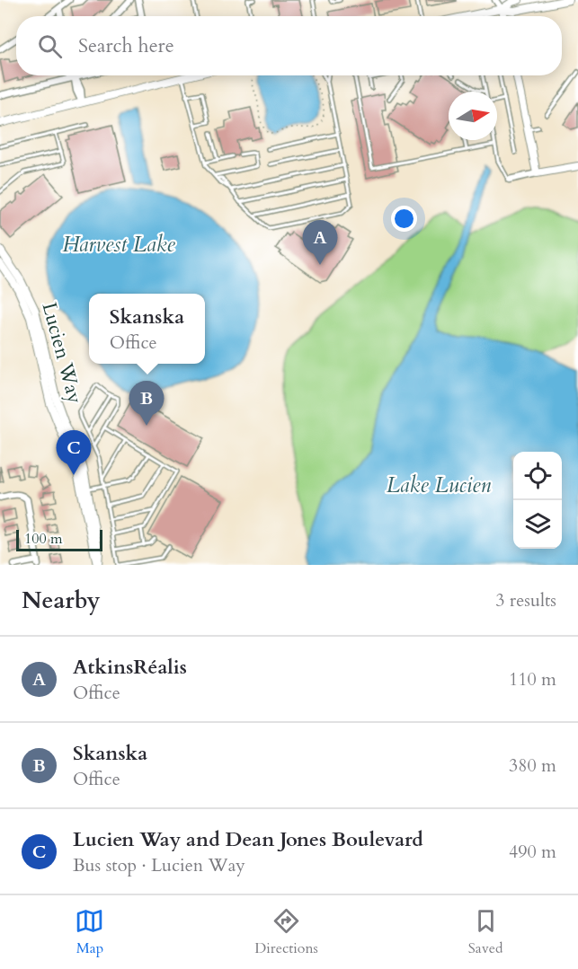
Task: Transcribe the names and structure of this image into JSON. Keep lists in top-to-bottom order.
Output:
{
  "streets": {
    "street": ["Lucien Way"]
  },
  "water": ["Harvest Lake", "Lake Lucien"],
  "scale_bar": "100 m",
  "north": "right",
  "page": {
    "search": "Search here",
    "pins": ["A", "B", "C"],
    "popup": ["Skanska", "Office"],
    "scale": "100 m",
    "heading": ["Nearby", "3 results"],
    "list": [
      {
        "mark": "A",
        "name": "AtkinsRéalis",
        "note": "Office",
        "value": "110 m"
      },
      {
        "mark": "B",
        "name": "Skanska",
        "note": "Office",
        "value": "380 m"
      },
      {
        "mark": "C",
        "name": "Lucien Way and Dean Jones Boulevard",
        "note": "Bus stop · Lucien Way",
        "value": "490 m"
      }
    ],
    "nav": ["Map", "Directions", "Saved"]
  }
}
